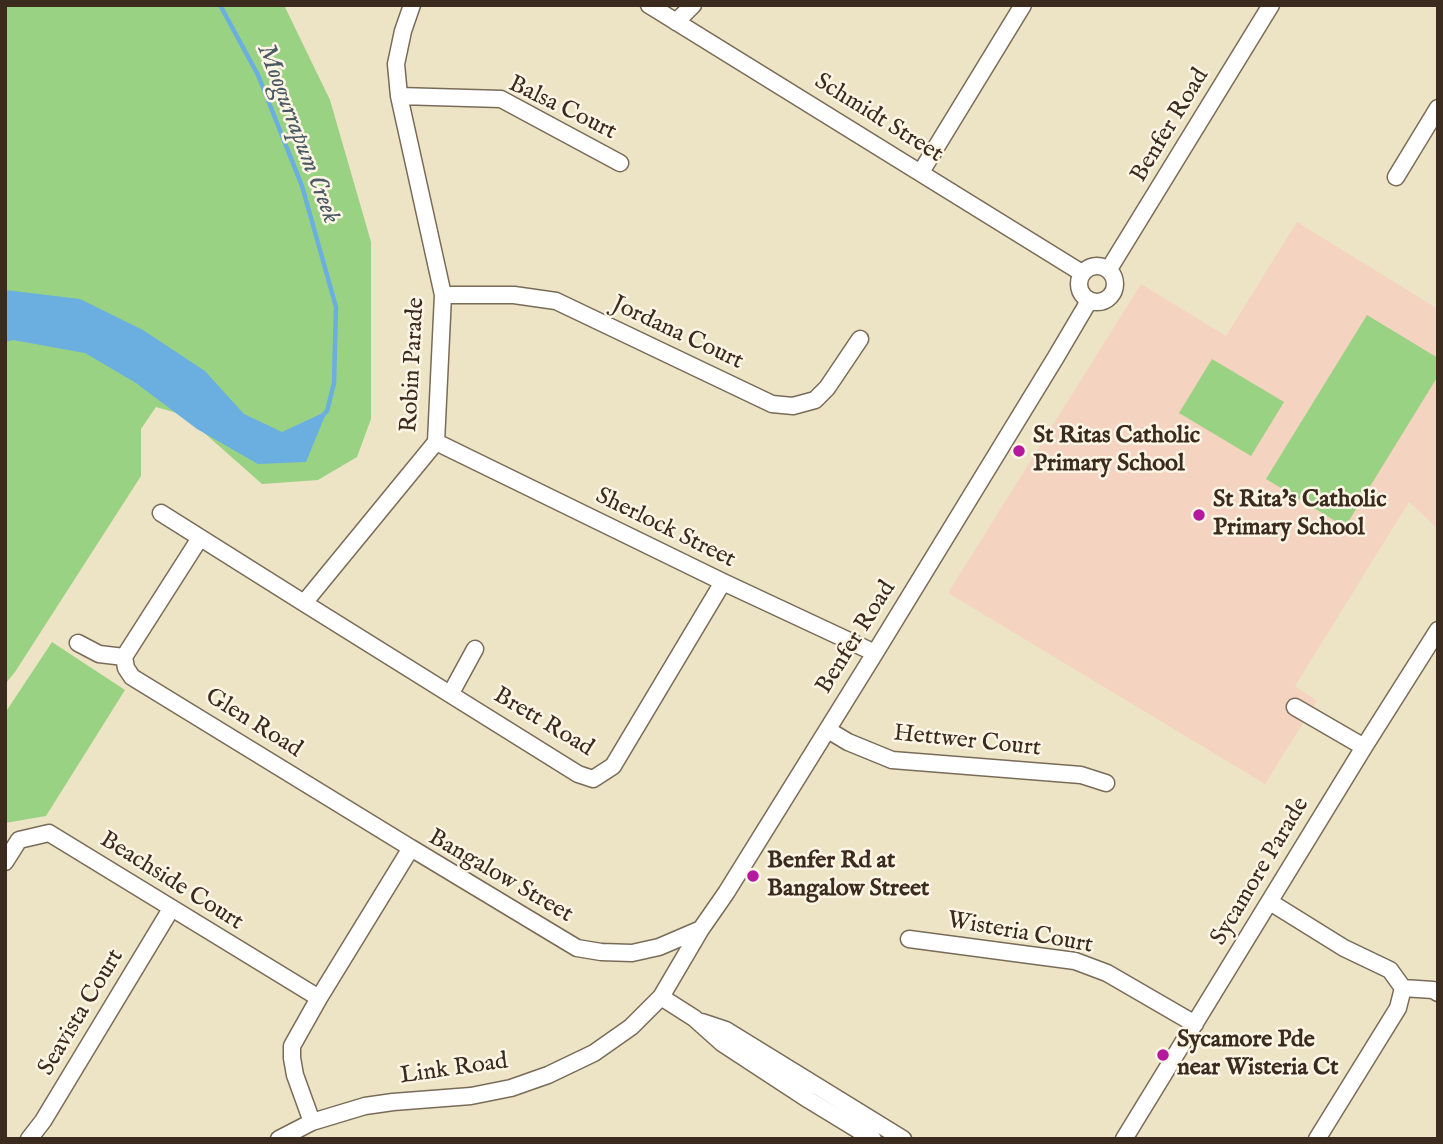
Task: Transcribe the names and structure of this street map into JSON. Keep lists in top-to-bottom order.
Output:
{
  "streets": {
    "street": [
      "Balsa Court",
      "Schmidt Street",
      "Benfer Road",
      "Jordana Court",
      "Robin Parade",
      "Sherlock Street",
      "Brett Road",
      "Glen Road",
      "Hettwer Court",
      "Sycamore Parade",
      "Bangalow Street",
      "Beachside Court",
      "Wisteria Court",
      "Seavista Court",
      "Link Road"
    ]
  },
  "crossings": [
    ["Balsa Court", "Robin Parade"],
    ["Schmidt Street", "Benfer Road"],
    ["Benfer Road", "Sherlock Street"],
    ["Benfer Road", "Hettwer Court"],
    ["Benfer Road", "Bangalow Street"],
    ["Benfer Road", "Link Road"],
    ["Jordana Court", "Robin Parade"],
    ["Robin Parade", "Sherlock Street"],
    ["Robin Parade", "Brett Road"],
    ["Sherlock Street", "Brett Road"],
    ["Glen Road", "Bangalow Street"],
    ["Sycamore Parade", "Wisteria Court"],
    ["Bangalow Street", "Beachside Court"],
    ["Bangalow Street", "Link Road"],
    ["Beachside Court", "Seavista Court"]
  ],
  "water": ["Moogurrapum Creek"],
  "places": [
    "St Ritas Catholic Primary School",
    "St Rita's Catholic Primary School",
    "Benfer Rd at Bangalow Street",
    "Sycamore Pde near Wisteria Ct"
  ]
}
